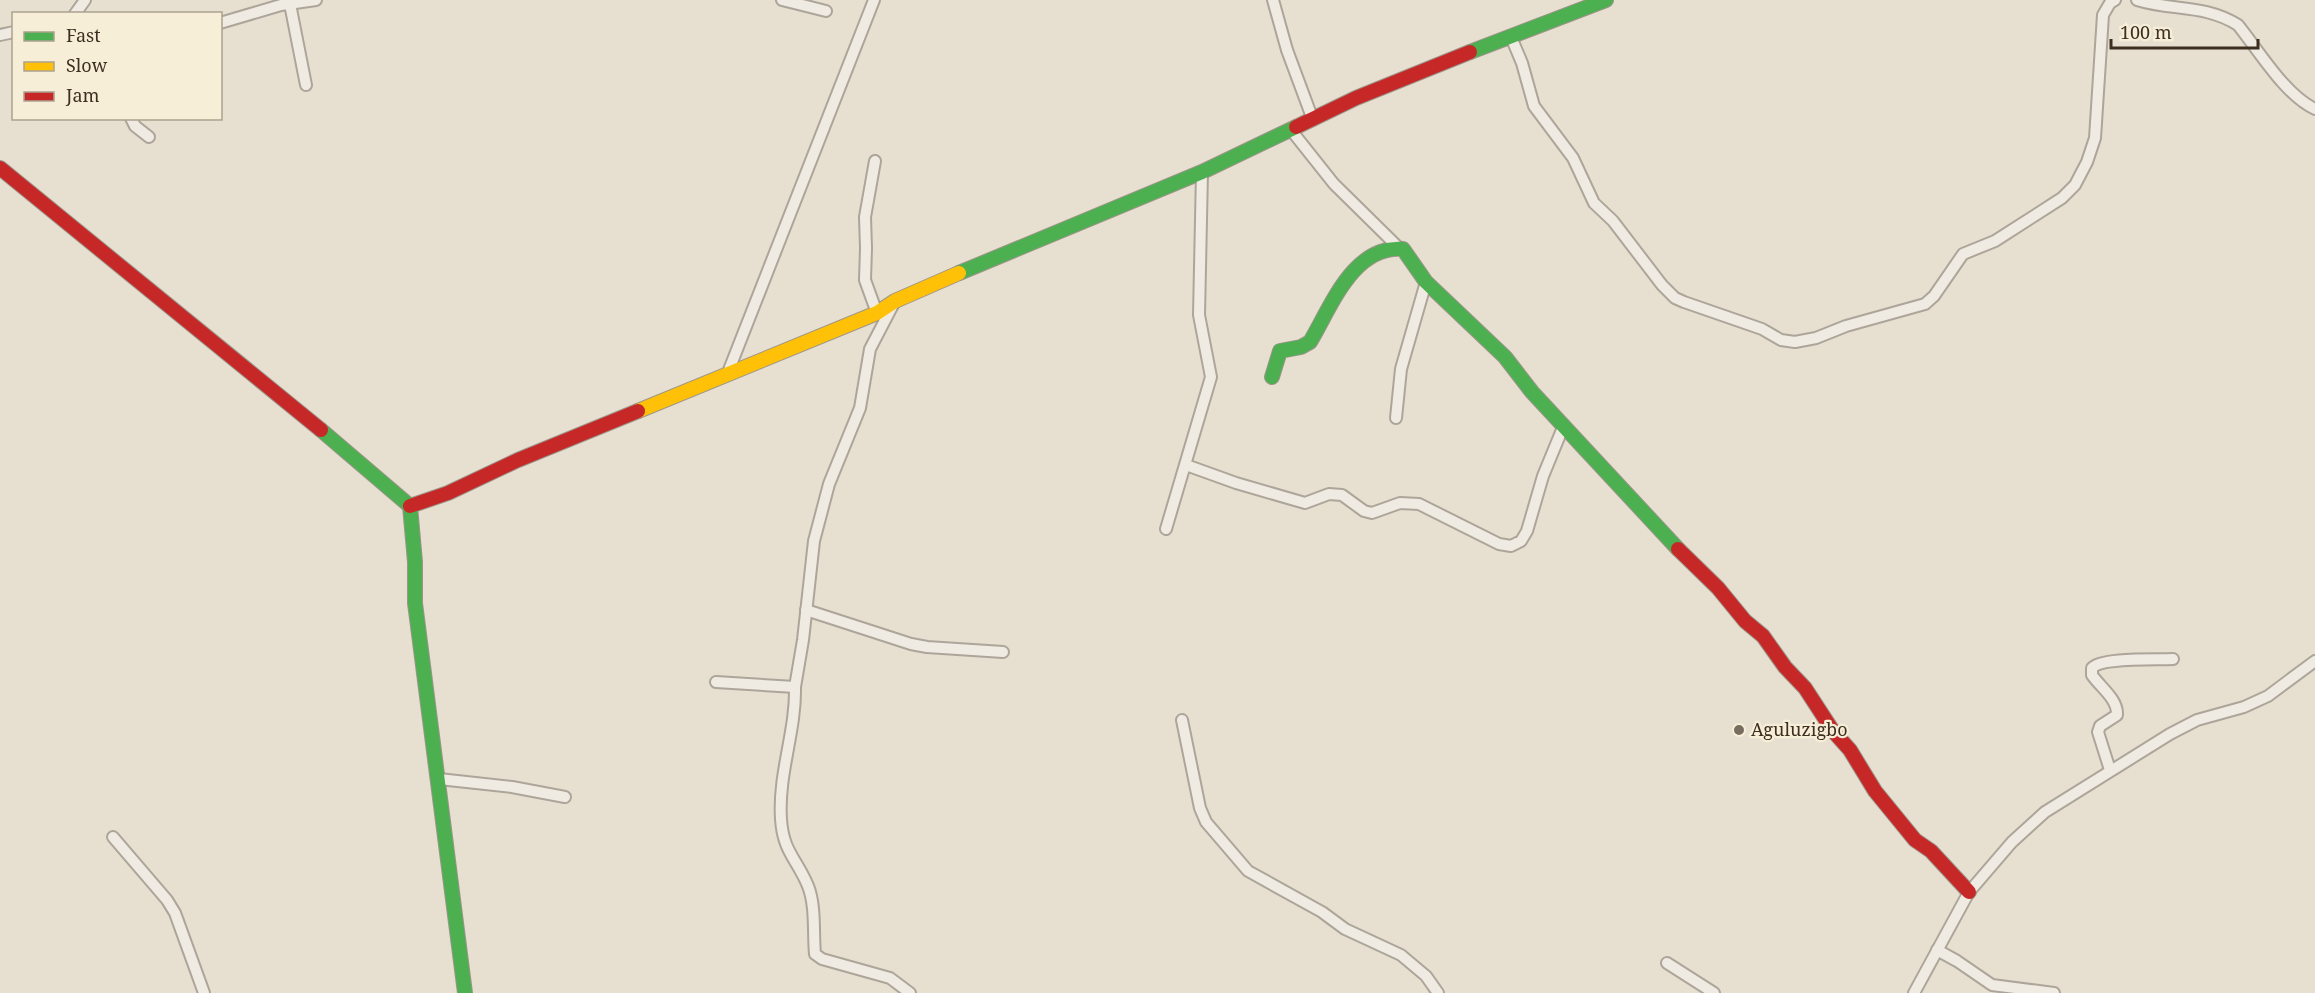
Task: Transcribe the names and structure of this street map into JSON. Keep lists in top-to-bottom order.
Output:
{
  "places": ["Aguluzigbo"],
  "legend": ["Fast", "Slow", "Jam"],
  "scale_bar": "100 m"
}
